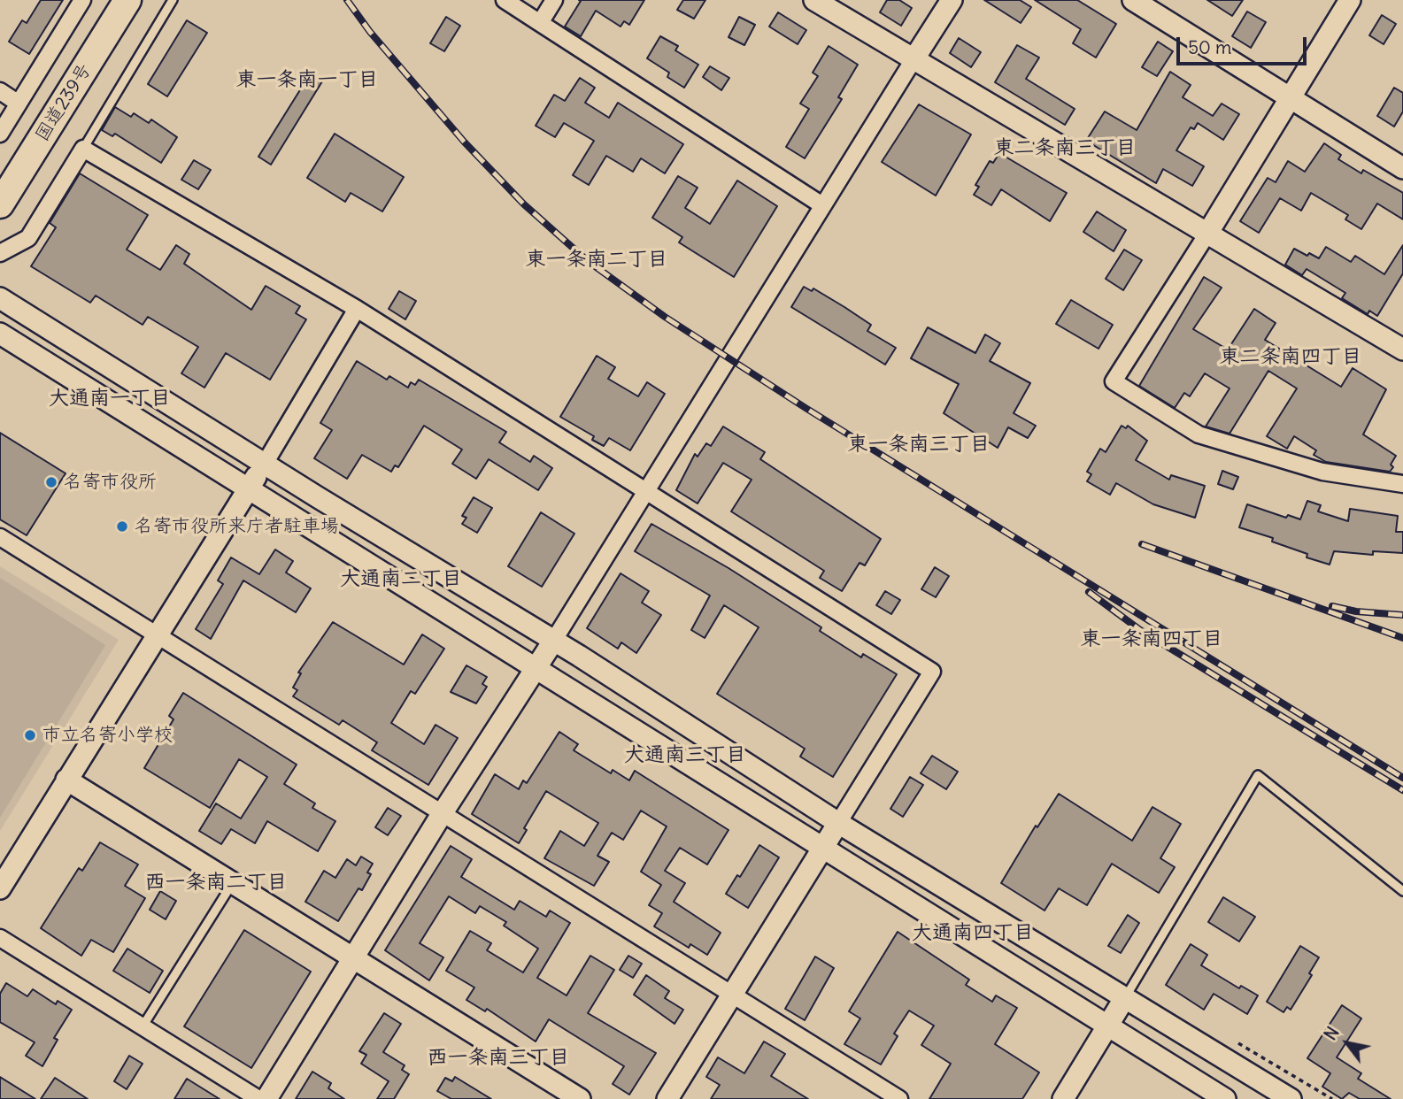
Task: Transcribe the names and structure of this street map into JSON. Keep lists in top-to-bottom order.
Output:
{
  "streets": {
    "highway": ["国道239号"]
  },
  "districts": [
    "東一条南一丁目",
    "東二条南三丁目",
    "東一条南二丁目",
    "東二条南四丁目",
    "大通南一丁目",
    "東一条南三丁目",
    "大通南二丁目",
    "東一条南四丁目",
    "大通南三丁目",
    "西一条南二丁目",
    "大通南四丁目",
    "西一条南三丁目"
  ],
  "places": ["名寄市役所", "名寄市役所来庁者駐車場", "市立名寄小学校"],
  "scale_bar": "50 m",
  "north": "top left"
}
